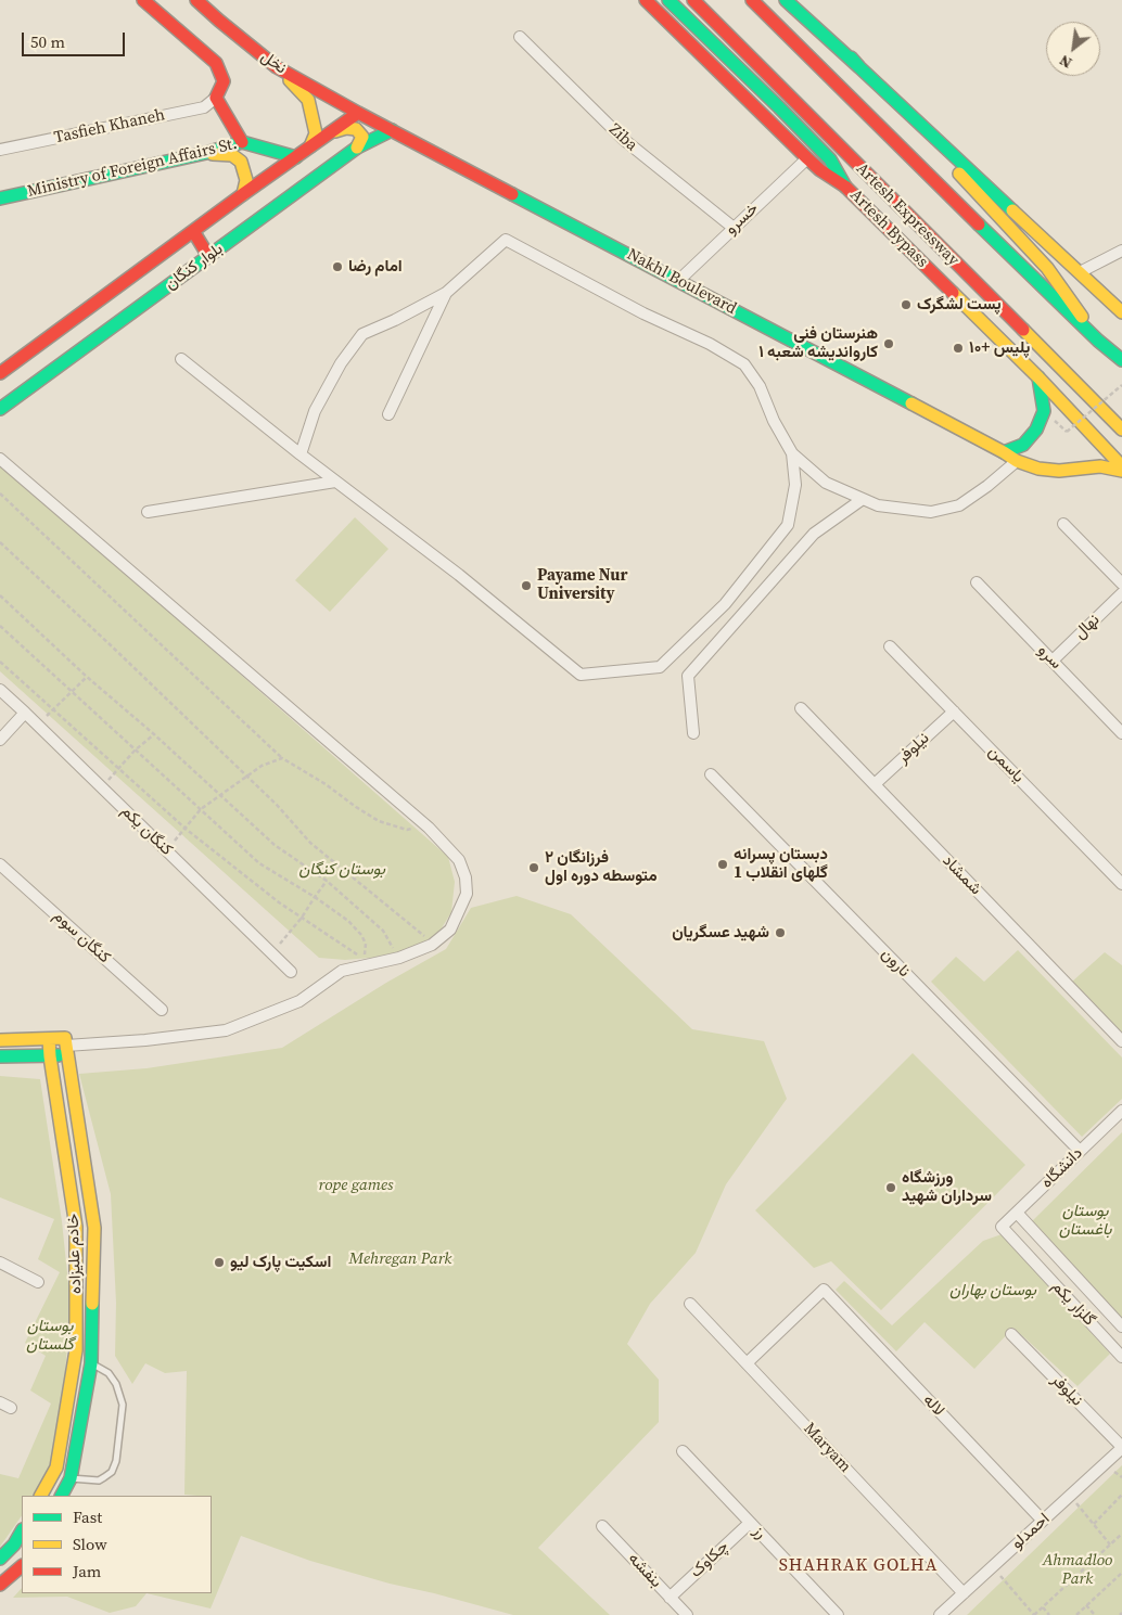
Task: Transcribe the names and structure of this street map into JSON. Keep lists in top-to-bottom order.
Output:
{
  "streets": {
    "main road": [
      "نخل",
      "Ministry of Foreign Affairs St.",
      "Artesh Expressway",
      "Artesh Bypass",
      "بلوار کنگان",
      "Nakhl Boulevard",
      "خادم علیزاده"
    ],
    "street": [
      "Tasfieh Khaneh",
      "Ziba",
      "خسرو",
      "نهال",
      "سرو",
      "نیلوفر",
      "یاسمن",
      "کنگان یکم",
      "شمشاد",
      "کنگان سوم",
      "نارون",
      "دانشگاه",
      "گلزار یکم",
      "لاله",
      "Maryam",
      "احمدلو",
      "رز",
      "چکاوک",
      "بنفشه"
    ]
  },
  "crossings": [
    ["نخل", "بلوار کنگان"],
    ["نخل", "Nakhl Boulevard"],
    ["Ziba", "خسرو"],
    ["Ministry of Foreign Affairs St.", "بلوار کنگان"],
    ["خسرو", "Artesh Bypass"],
    ["خسرو", "Nakhl Boulevard"],
    ["Artesh Bypass", "Nakhl Boulevard"],
    ["بلوار کنگان", "Nakhl Boulevard"],
    ["نهال", "سرو"],
    ["نیلوفر", "یاسمن"],
    ["نیلوفر", "شمشاد"],
    ["نیلوفر", "احمدلو"],
    ["نارون", "دانشگاه"],
    ["دانشگاه", "گلزار یکم"],
    ["لاله", "Maryam"],
    ["لاله", "احمدلو"],
    ["Maryam", "احمدلو"],
    ["رز", "چکاوک"],
    ["چکاوک", "بنفشه"]
  ],
  "districts": ["SHAHRAK GOLHA"],
  "parks": [
    "بوستان کنگان",
    "rope games",
    "بوستان باغستان",
    "Mehregan Park",
    "بوستان بهاران",
    "بوستان گلستان",
    "Ahmadloo Park"
  ],
  "places": [
    "امام رضا",
    "پست لشگرک",
    "هنرستان فنی کارواندیشه شعبه ۱",
    "پلیس +۱۰",
    "Payame Nur University",
    "دبستان پسرانه گلهای انقلاب 1",
    "فرزانگان ۲ متوسطه دوره اول",
    "شهید عسگریان",
    "ورزشگاه سرداران شهید",
    "اسکیت پارک لیو"
  ],
  "legend": ["Fast", "Slow", "Jam"],
  "scale_bar": "50 m",
  "north": "bottom left"
}
